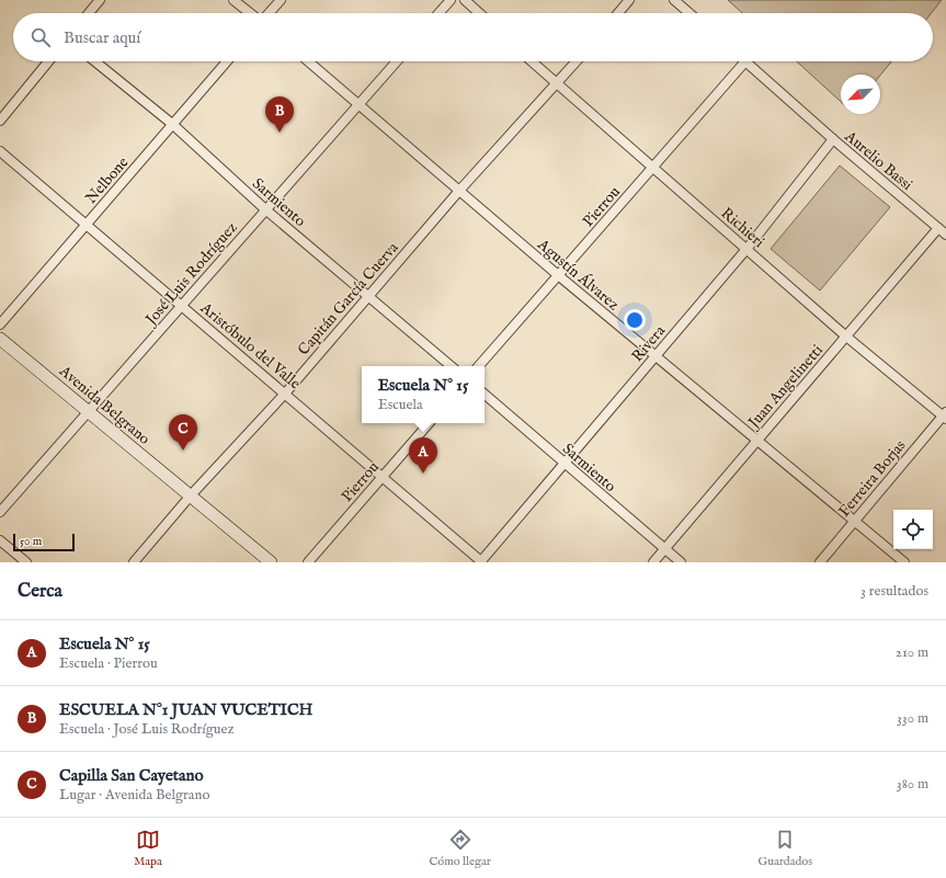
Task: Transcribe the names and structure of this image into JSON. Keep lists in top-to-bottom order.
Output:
{
  "streets": {
    "main road": ["Avenida Belgrano"],
    "street": [
      "Aurelio Bassi",
      "Nelbone",
      "Sarmiento",
      "Pierrou",
      "Richieri",
      "José Luis Rodríguez",
      "Agustín Álvarez",
      "Capitán García Cuerva",
      "Rivera",
      "Aristóbulo del Valle",
      "Juan Angelinetti",
      "Ferreira Borjas"
    ]
  },
  "crossings": [
    ["Aurelio Bassi", "Pierrou"],
    ["Aurelio Bassi", "Rivera"],
    ["Aurelio Bassi", "Juan Angelinetti"],
    ["Nelbone", "Sarmiento"],
    ["Nelbone", "Aristóbulo del Valle"],
    ["Sarmiento", "José Luis Rodríguez"],
    ["Sarmiento", "Capitán García Cuerva"],
    ["Sarmiento", "Rivera"],
    ["Sarmiento", "Juan Angelinetti"],
    ["Pierrou", "Richieri"],
    ["Pierrou", "Agustín Álvarez"],
    ["Pierrou", "Aristóbulo del Valle"],
    ["Richieri", "Capitán García Cuerva"],
    ["Richieri", "Rivera"],
    ["Richieri", "Juan Angelinetti"],
    ["Richieri", "Ferreira Borjas"],
    ["José Luis Rodríguez", "Agustín Álvarez"],
    ["José Luis Rodríguez", "Aristóbulo del Valle"],
    ["José Luis Rodríguez", "Avenida Belgrano"],
    ["Agustín Álvarez", "Capitán García Cuerva"],
    ["Agustín Álvarez", "Rivera"],
    ["Agustín Álvarez", "Juan Angelinetti"],
    ["Agustín Álvarez", "Ferreira Borjas"],
    ["Capitán García Cuerva", "Aristóbulo del Valle"],
    ["Capitán García Cuerva", "Avenida Belgrano"],
    ["Rivera", "Aristóbulo del Valle"]
  ],
  "scale_bar": "50 m",
  "north": "bottom left",
  "page": {
    "search": "Buscar aquí",
    "pins": ["B", "C", "A"],
    "popup": ["Escuela N° 15", "Escuela"],
    "scale": "50 m",
    "heading": ["Cerca", "3 resultados"],
    "list": [
      {
        "mark": "A",
        "name": "Escuela N° 15",
        "note": "Escuela · Pierrou",
        "value": "210 m"
      },
      {
        "mark": "B",
        "name": "ESCUELA N°1 JUAN VUCETICH",
        "note": "Escuela · José Luis Rodríguez",
        "value": "330 m"
      },
      {
        "mark": "C",
        "name": "Capilla San Cayetano",
        "note": "Lugar · Avenida Belgrano",
        "value": "380 m"
      }
    ],
    "nav": ["Mapa", "Cómo llegar", "Guardados"]
  }
}
